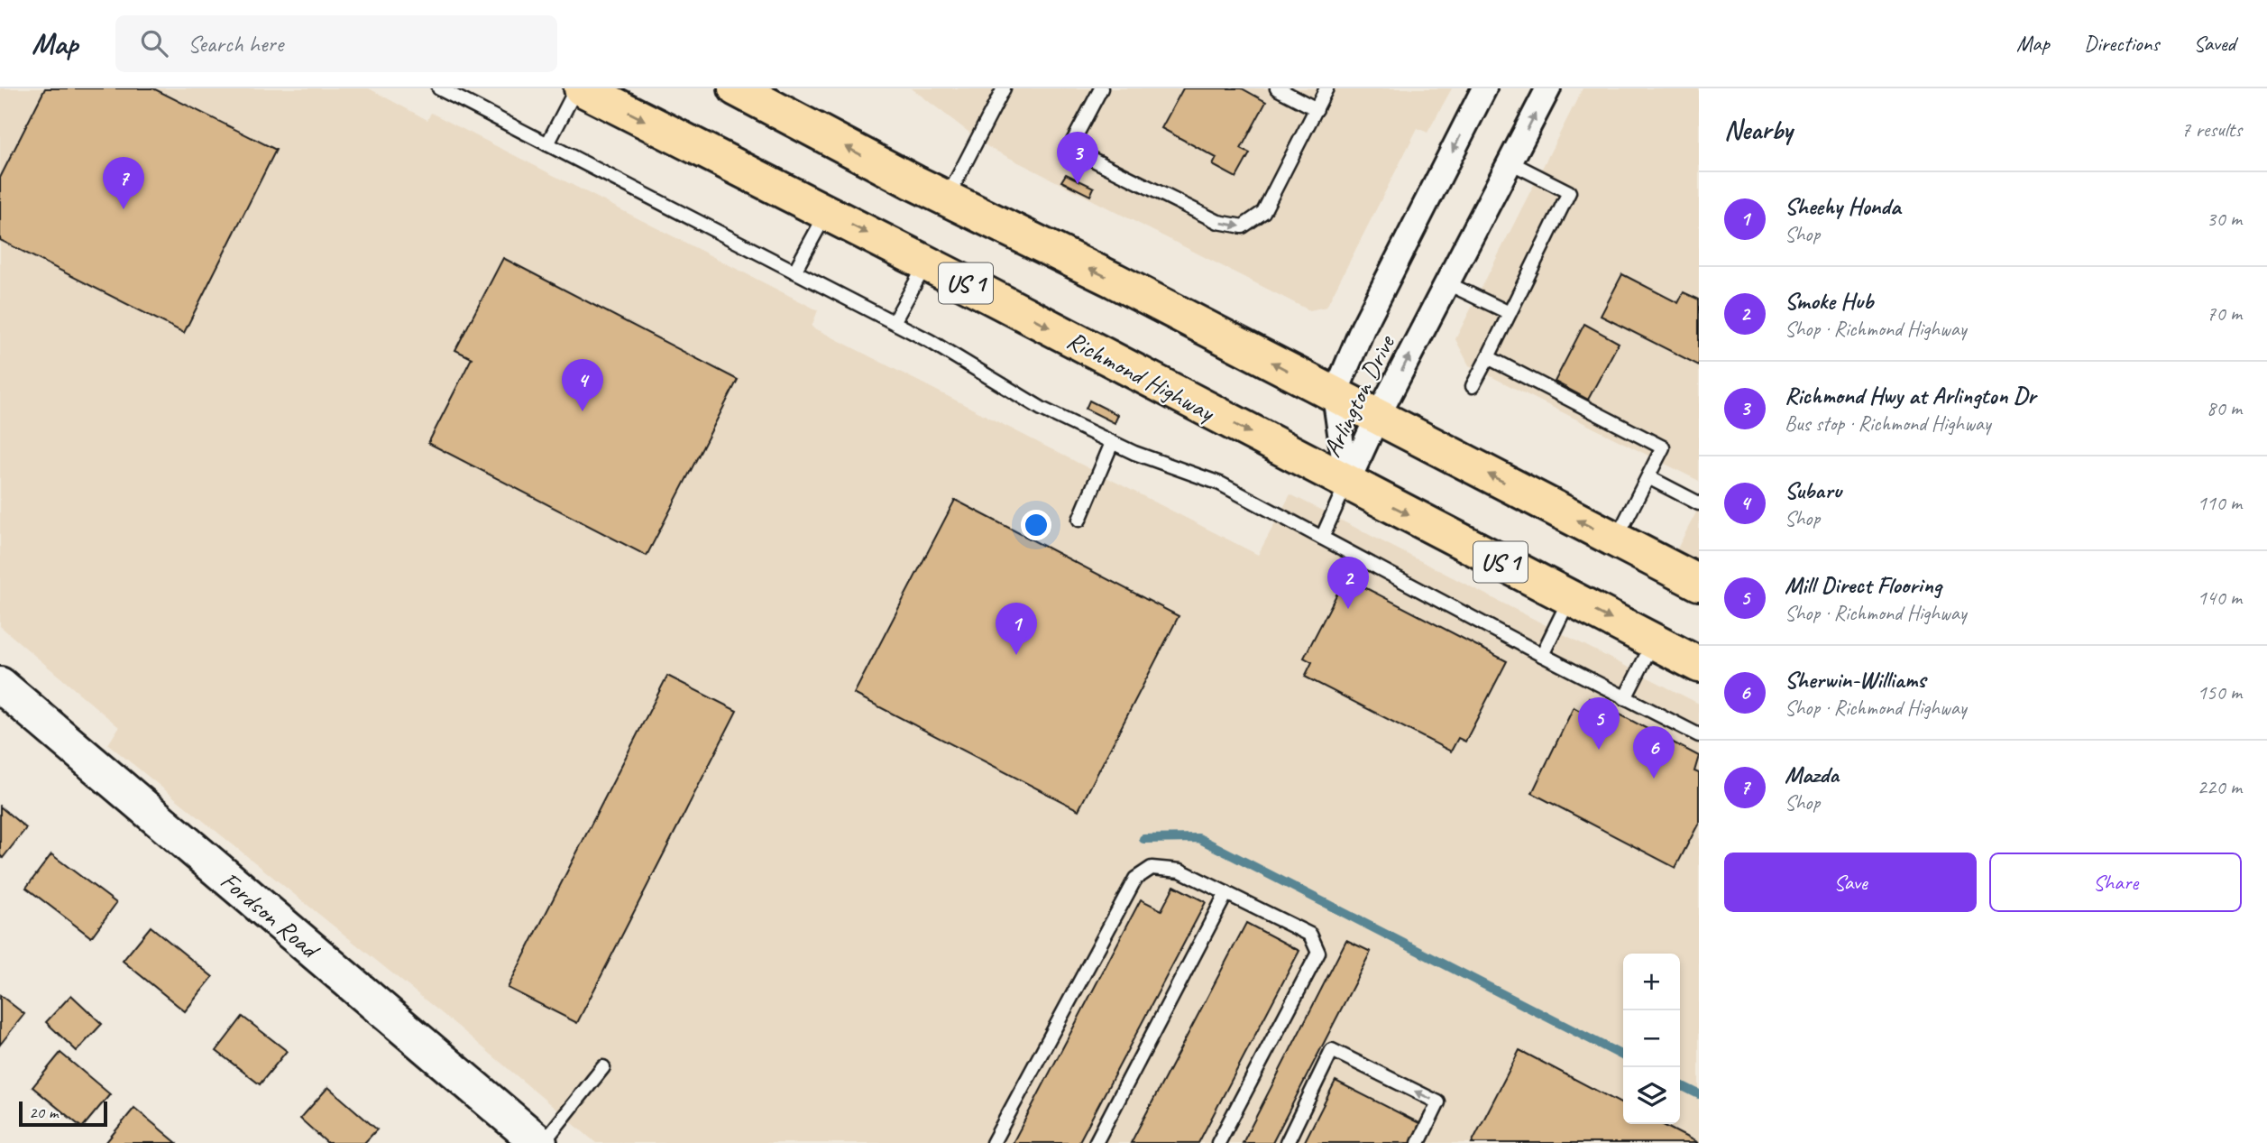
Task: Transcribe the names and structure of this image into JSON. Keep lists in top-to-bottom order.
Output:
{
  "streets": {
    "highway": ["US 1", "Richmond Highway"],
    "street": ["Arlington Drive", "Fordson Road"]
  },
  "crossings": [
    ["US 1", "Arlington Drive"],
    ["Richmond Highway", "Arlington Drive"]
  ],
  "scale_bar": "20 m",
  "page": {
    "header": "Map",
    "search": "Search here",
    "nav": ["Map", "Directions", "Saved"],
    "heading": ["Nearby", "7 results"],
    "pins": [
      "3",
      "7",
      "4",
      "2",
      "1",
      "5",
      "6"
    ],
    "list": [
      {
        "mark": "1",
        "name": "Sheehy Honda",
        "note": "Shop",
        "value": "30 m"
      },
      {
        "mark": "2",
        "name": "Smoke Hub",
        "note": "Shop · Richmond Highway",
        "value": "70 m"
      },
      {
        "mark": "3",
        "name": "Richmond Hwy at Arlington Dr",
        "note": "Bus stop · Richmond Highway",
        "value": "80 m"
      },
      {
        "mark": "4",
        "name": "Subaru",
        "note": "Shop",
        "value": "110 m"
      },
      {
        "mark": "5",
        "name": "Mill Direct Flooring",
        "note": "Shop · Richmond Highway",
        "value": "140 m"
      },
      {
        "mark": "6",
        "name": "Sherwin-Williams",
        "note": "Shop · Richmond Highway",
        "value": "150 m"
      },
      {
        "mark": "7",
        "name": "Mazda",
        "note": "Shop",
        "value": "220 m"
      }
    ],
    "buttons": ["Save", "Share"],
    "map_buttons": ["+", "−"],
    "scale": "20 m"
  }
}
